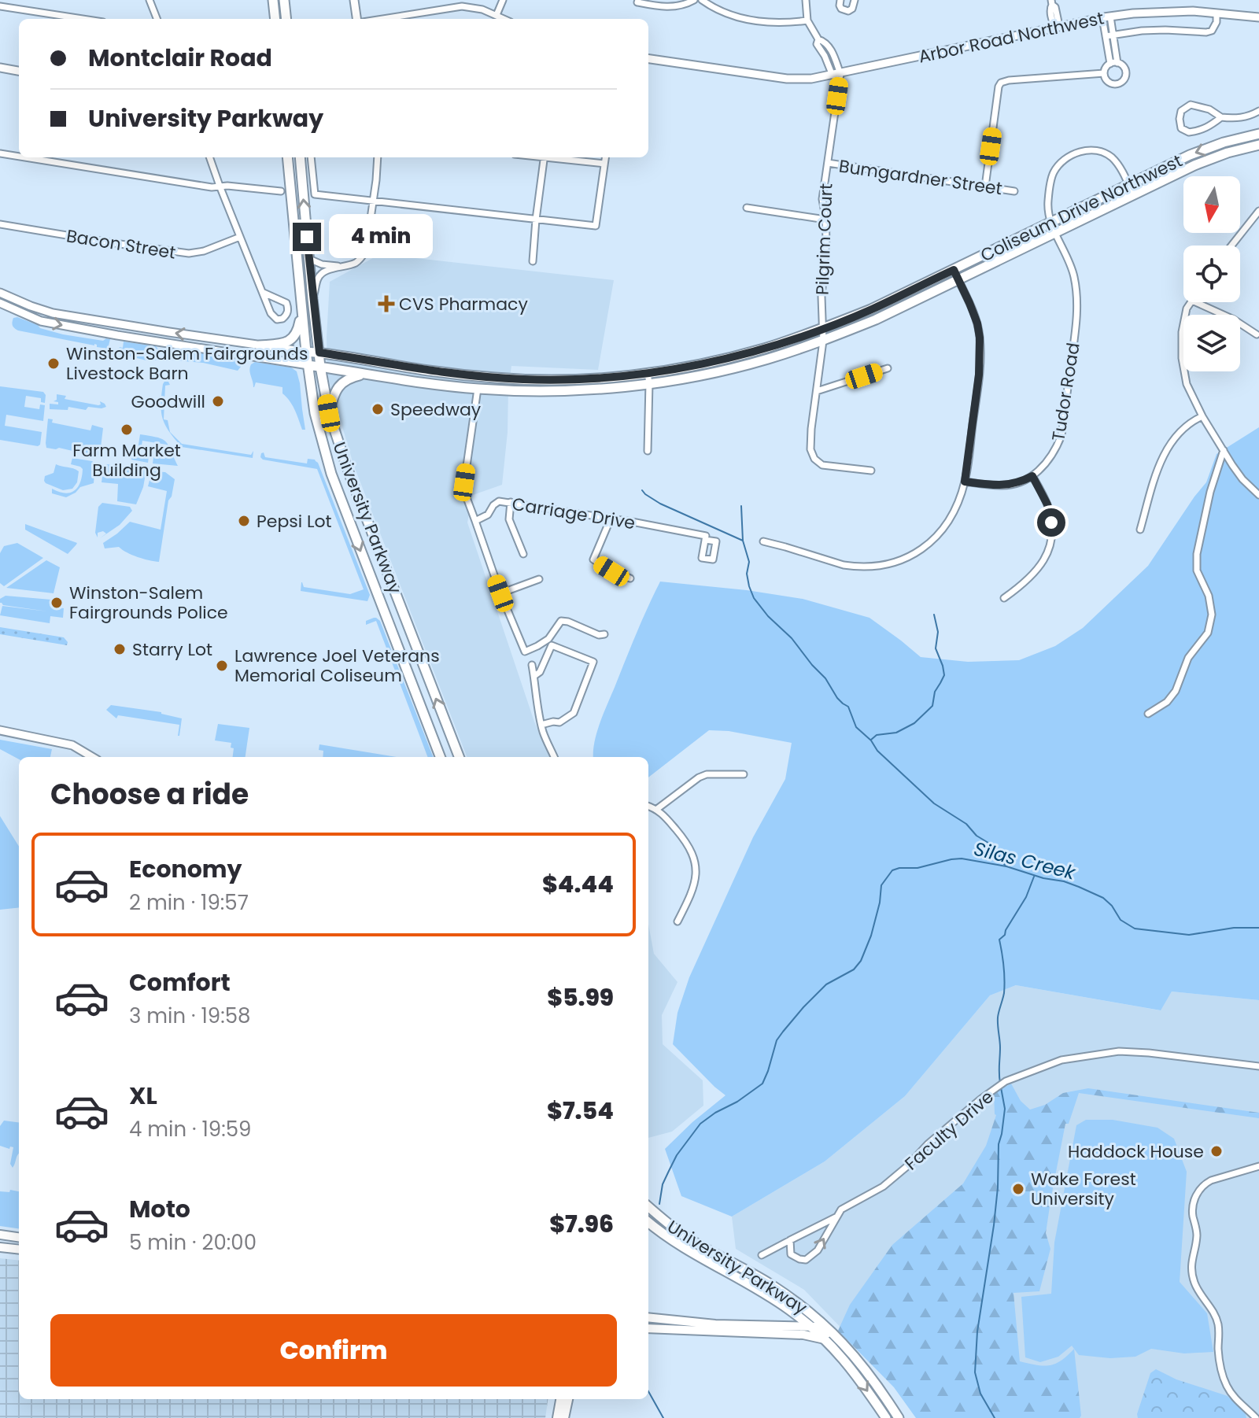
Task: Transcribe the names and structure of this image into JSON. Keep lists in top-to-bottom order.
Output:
{
  "streets": {
    "main road": ["Coliseum Drive Northwest", "University Parkway"],
    "street": [
      "Arbor Road Northwest",
      "Bumgardner Street",
      "Pilgrim Court",
      "Bacon Street",
      "Tudor Road",
      "Carriage Drive",
      "Faculty Drive"
    ]
  },
  "crossings": [
    ["Arbor Road Northwest", "Pilgrim Court"],
    ["Bumgardner Street", "Pilgrim Court"],
    ["Coliseum Drive Northwest", "Pilgrim Court"],
    ["Coliseum Drive Northwest", "Tudor Road"],
    ["Coliseum Drive Northwest", "University Parkway"]
  ],
  "water": ["Silas Creek"],
  "places": {
    "health": ["CVS Pharmacy"],
    "other": [
      "Winston-Salem Fairgrounds Livestock Barn",
      "Goodwill",
      "Speedway",
      "Farm Market Building",
      "Pepsi Lot",
      "Winston-Salem Fairgrounds Police",
      "Starry Lot",
      "Lawrence Joel Veterans Memorial Coliseum",
      "Haddock House",
      "Wake Forest University"
    ]
  },
  "north": "bottom",
  "page": {
    "banner": ["Montclair Road", "University Parkway"],
    "bubble": "4 min",
    "heading": "Choose a ride",
    "list": [
      {
        "name": "Economy",
        "note": "2 min · 19:57",
        "value": "$4.44"
      },
      {
        "name": "Comfort",
        "note": "3 min · 19:58",
        "value": "$5.99"
      },
      {
        "name": "XL",
        "note": "4 min · 19:59",
        "value": "$7.54"
      },
      {
        "name": "Moto",
        "note": "5 min · 20:00",
        "value": "$7.96"
      }
    ],
    "buttons": "Confirm"
  }
}
